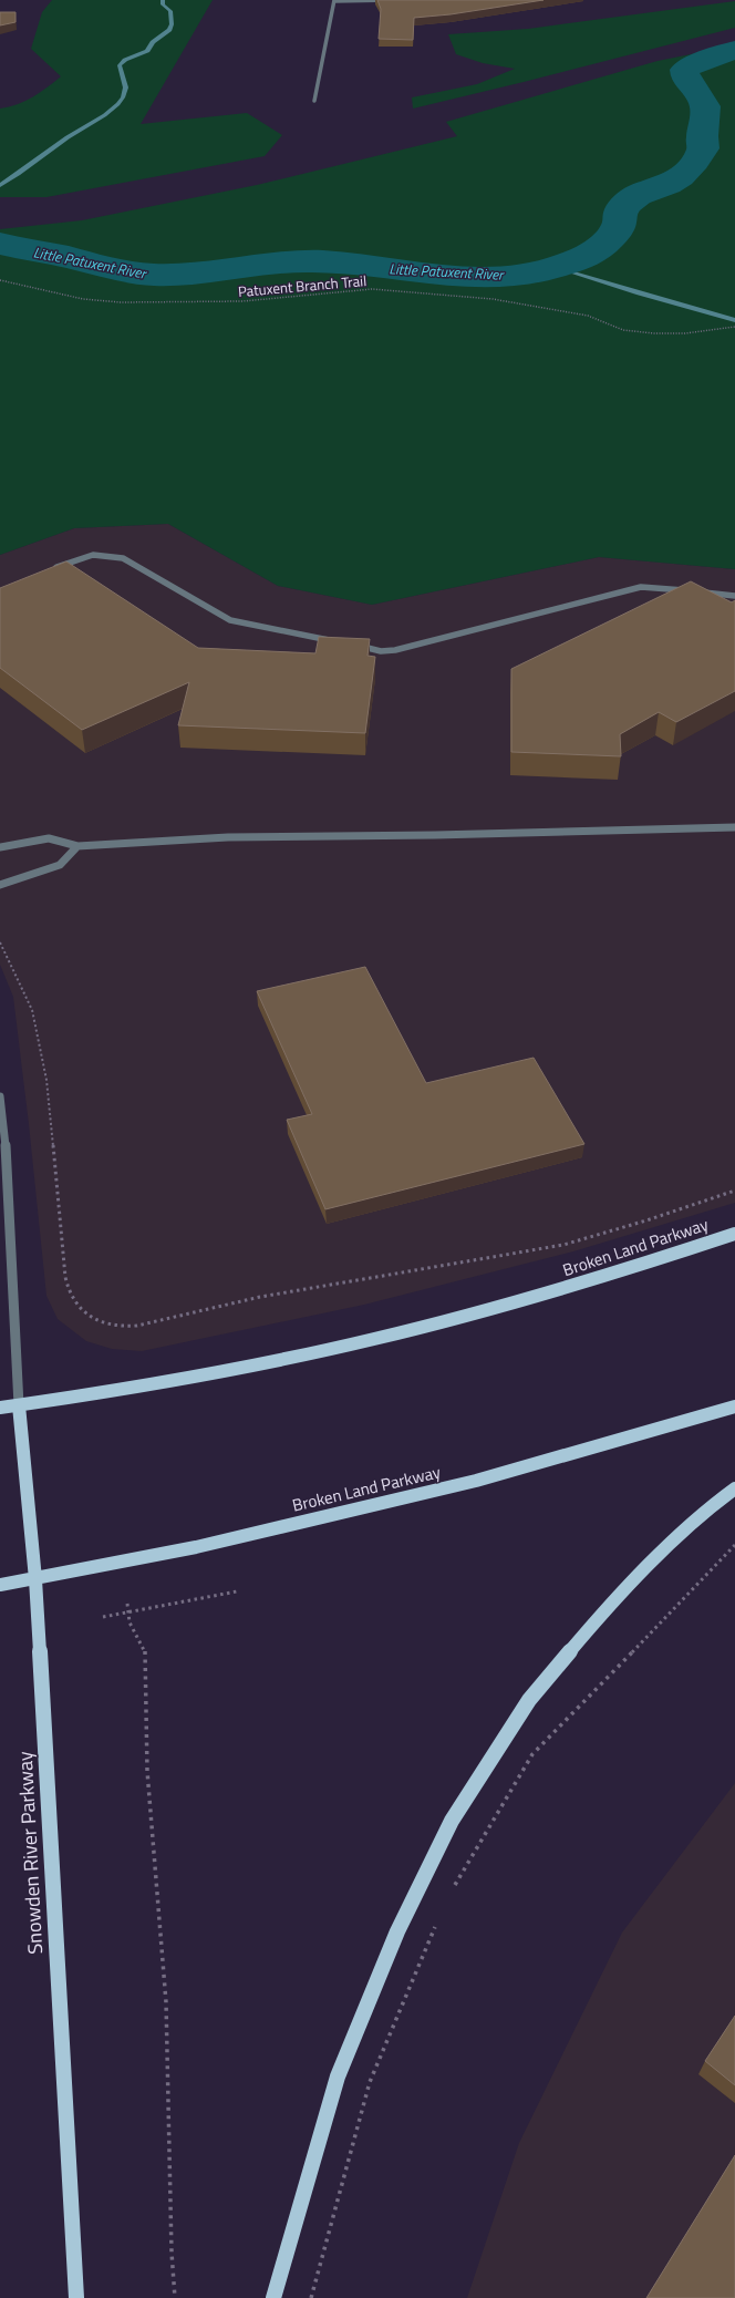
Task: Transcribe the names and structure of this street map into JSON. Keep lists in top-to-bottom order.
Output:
{
  "streets": {
    "main road": ["Broken Land Parkway", "Snowden River Parkway"],
    "path": ["Patuxent Branch Trail"]
  },
  "crossings": [
    ["Broken Land Parkway", "Snowden River Parkway"]
  ],
  "water": ["Little Patuxent River"]
}
